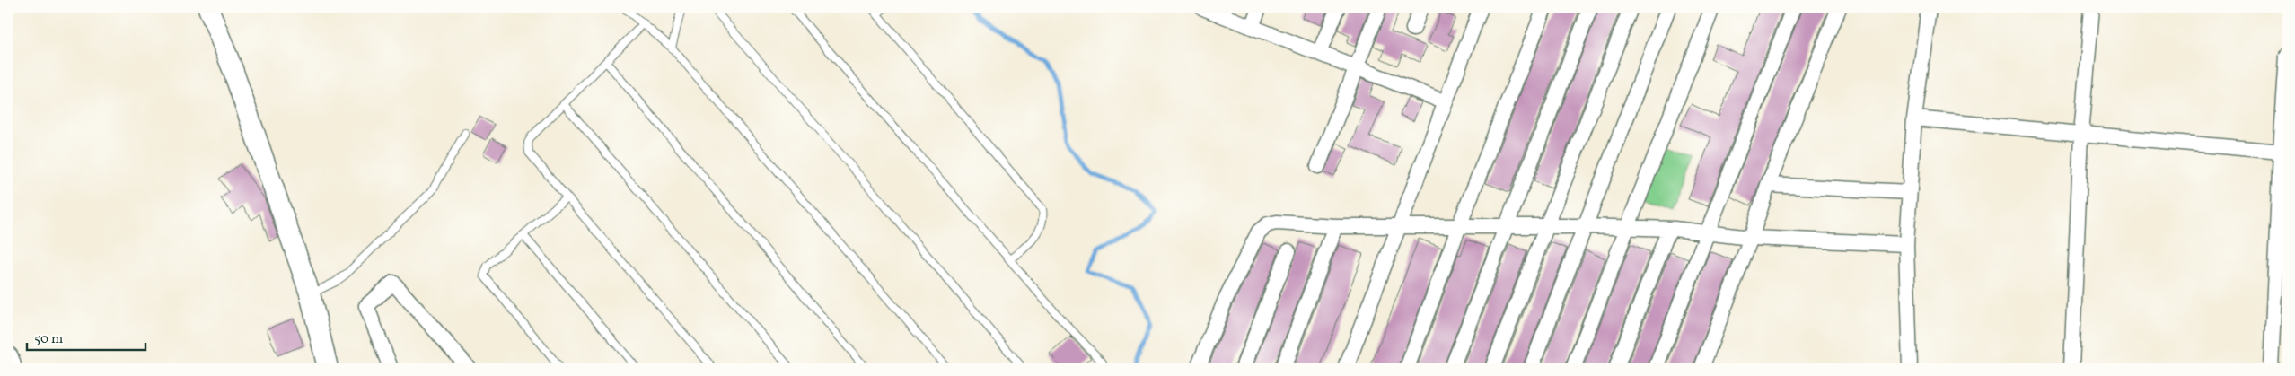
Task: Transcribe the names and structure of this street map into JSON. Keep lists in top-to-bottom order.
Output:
{
  "scale_bar": "50 m"
}
